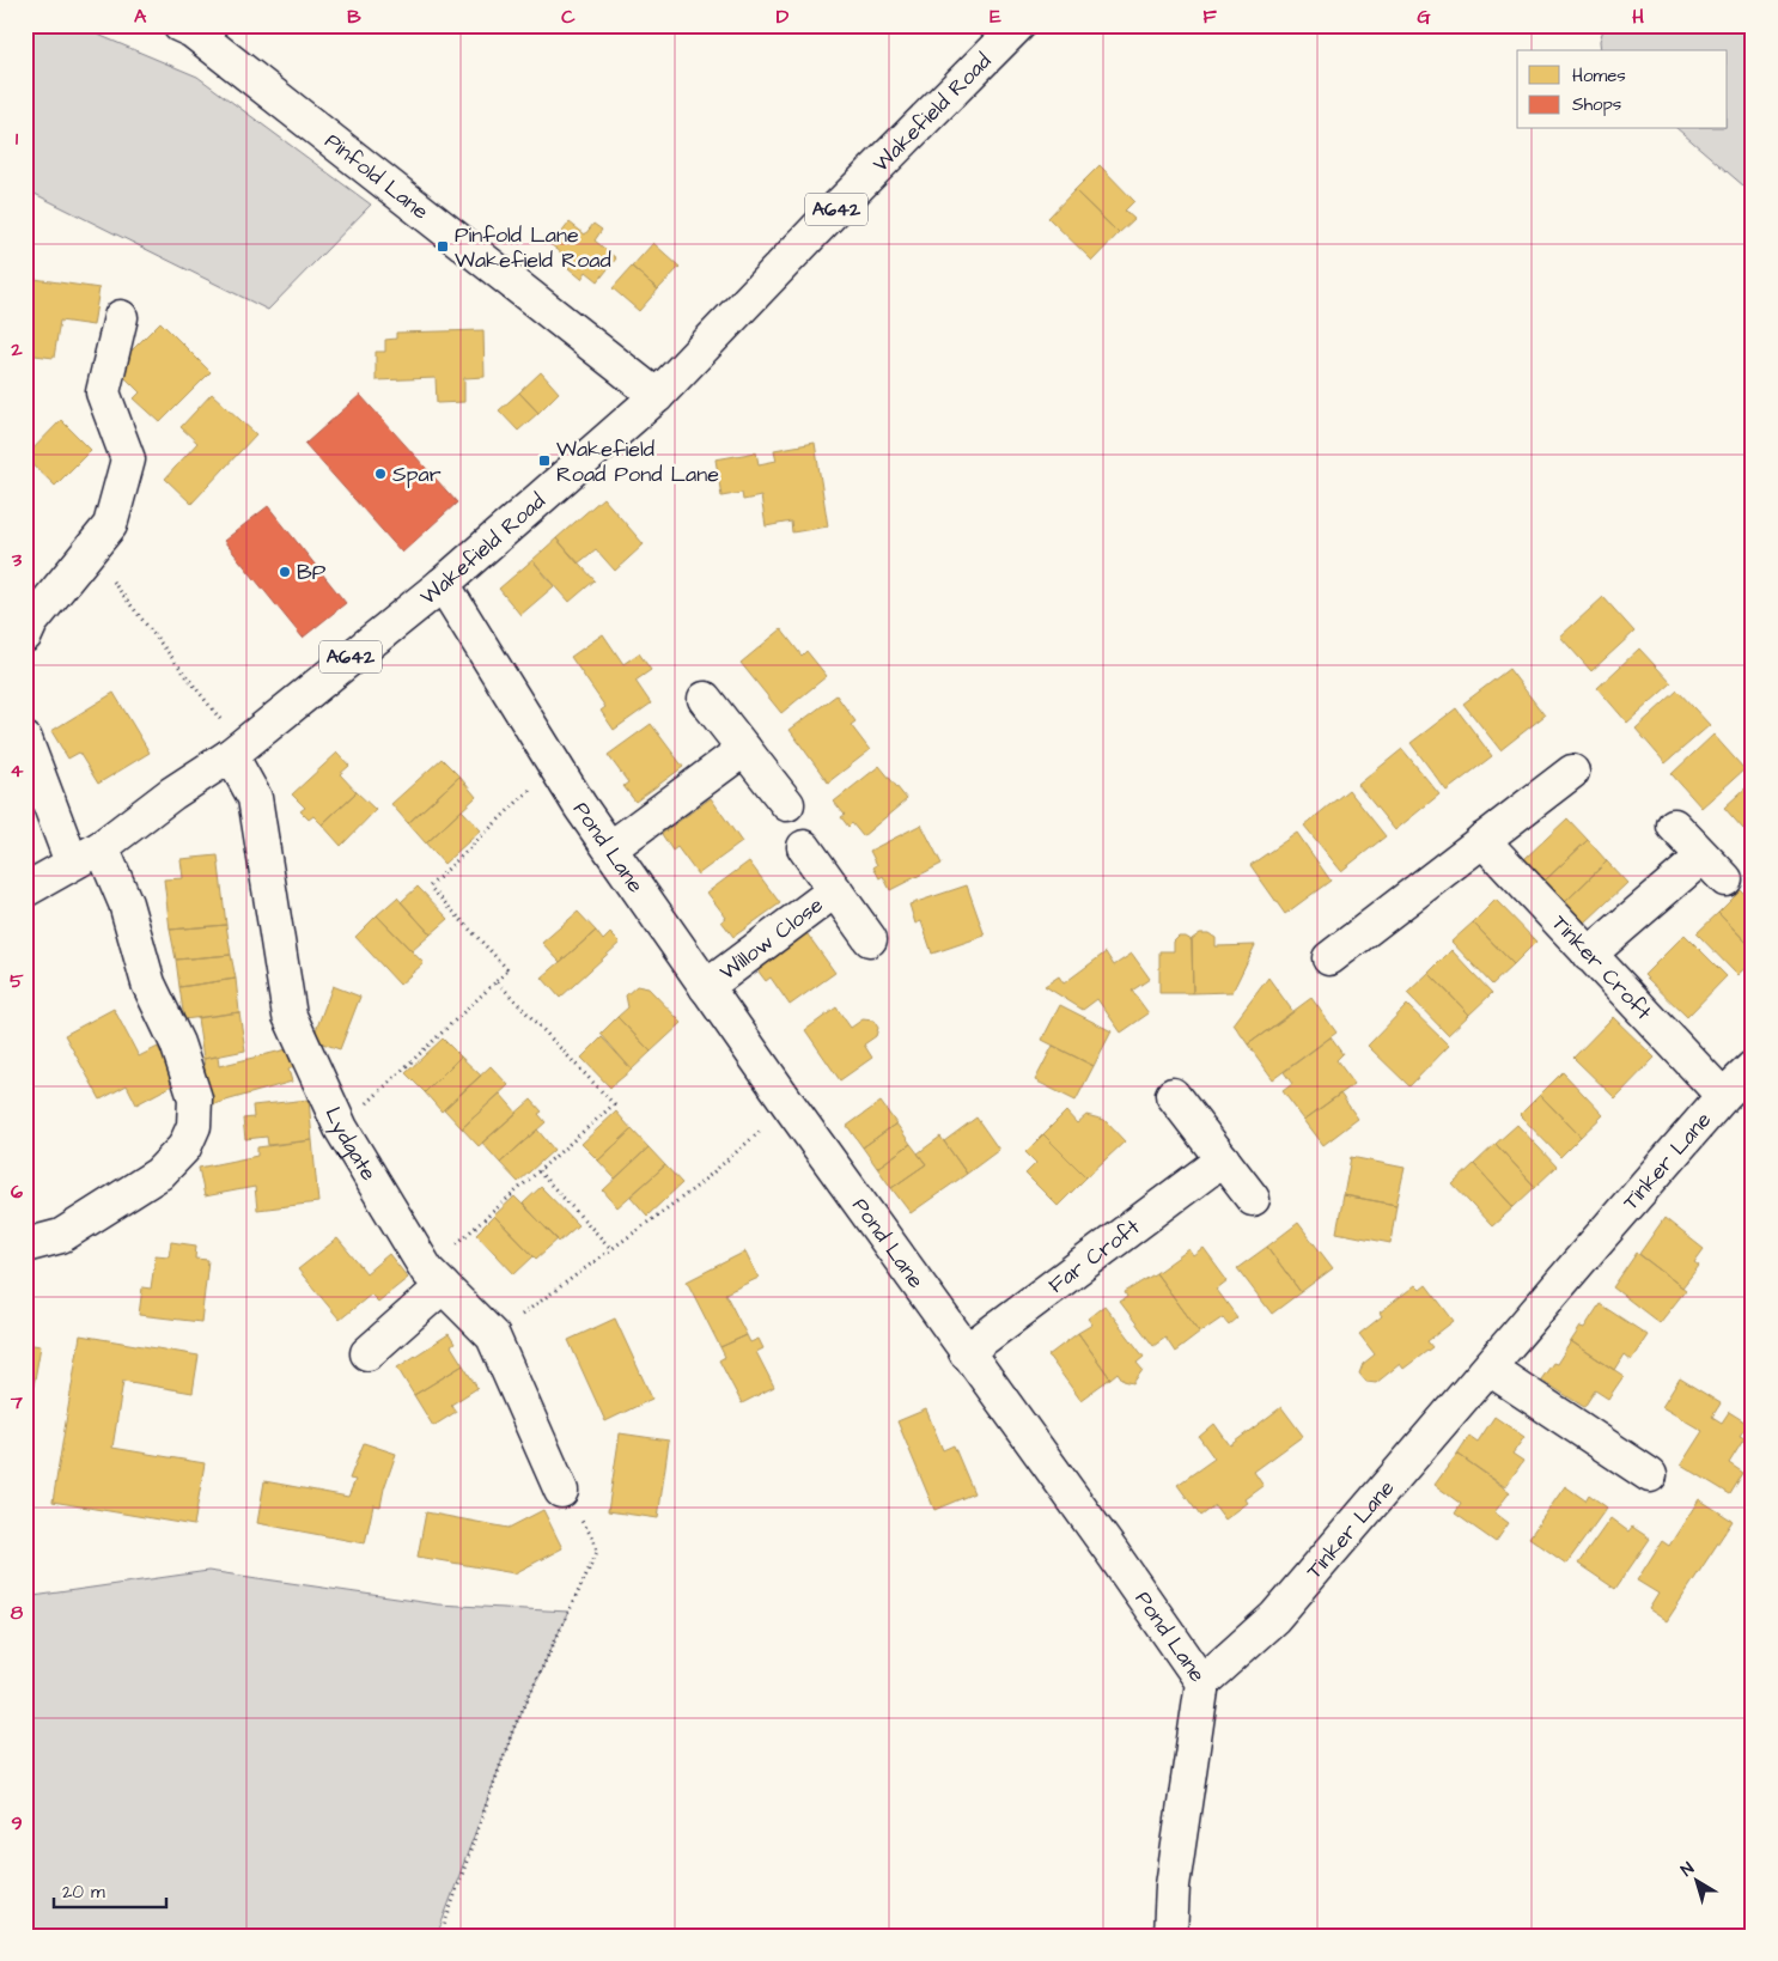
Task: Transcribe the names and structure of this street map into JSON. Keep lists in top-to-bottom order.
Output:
{
  "streets": {
    "main road": [
      "Wakefield Road",
      "Pinfold Lane",
      "A642",
      "Pond Lane",
      "Willow Close",
      "Tinker Croft",
      "Lydgate",
      "Tinker Lane",
      "Far Croft"
    ]
  },
  "crossings": [
    ["Wakefield Road", "Pinfold Lane"],
    ["Wakefield Road", "Pond Lane"],
    ["Wakefield Road", "Lydgate"],
    ["Pond Lane", "Willow Close"],
    ["Pond Lane", "Tinker Lane"],
    ["Pond Lane", "Far Croft"],
    ["Tinker Croft", "Tinker Lane"]
  ],
  "places": {
    "transit": ["Pinfold Lane Wakefield Road", "Wakefield Road Pond Lane"],
    "other": ["Spar", "BP"]
  },
  "legend": ["Homes", "Shops"],
  "scale_bar": "20 m",
  "north": "top left",
  "grid": {
    "columns": [
      "A",
      "B",
      "C",
      "D",
      "E",
      "F",
      "G",
      "H"
    ],
    "rows": [
      "1",
      "2",
      "3",
      "4",
      "5",
      "6",
      "7",
      "8",
      "9"
    ]
  }
}
